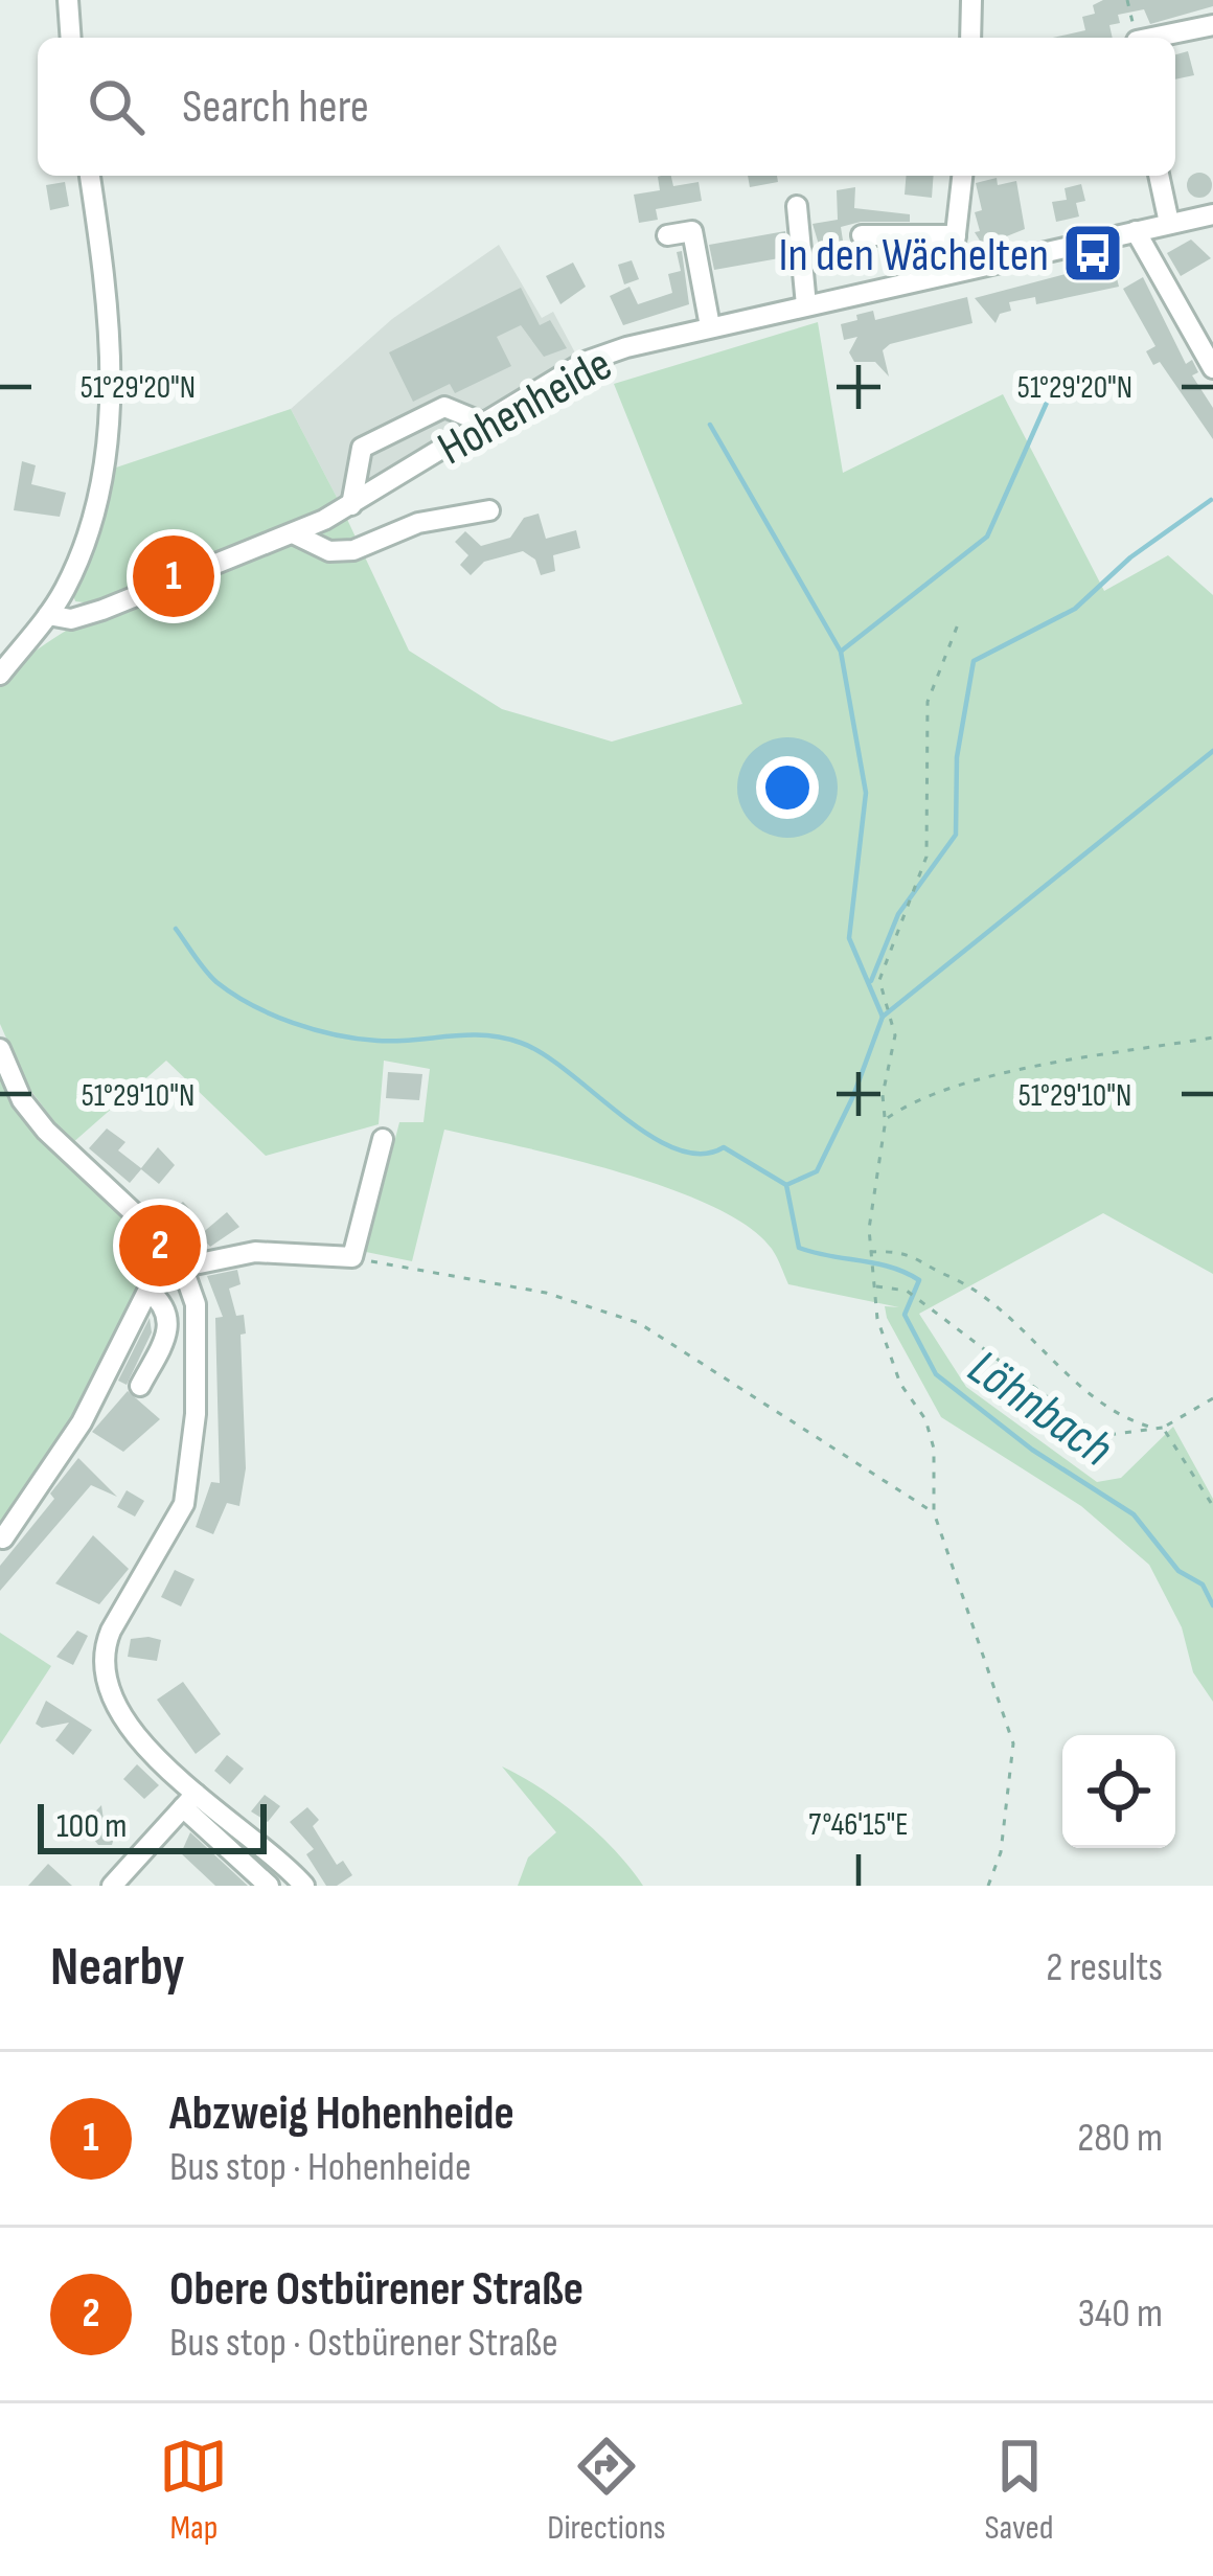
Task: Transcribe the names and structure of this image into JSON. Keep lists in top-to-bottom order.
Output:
{
  "streets": {
    "street": ["Hohenheide"]
  },
  "water": ["Löhnbach"],
  "places": {
    "bus stop": ["In den Wächelten"]
  },
  "scale_bar": "100 m",
  "page": {
    "search": "Search here",
    "pins": ["1", "2"],
    "scale": "100 m",
    "heading": ["Nearby", "2 results"],
    "list": [
      {
        "mark": "1",
        "name": "Abzweig Hohenheide",
        "note": "Bus stop · Hohenheide",
        "value": "280 m"
      },
      {
        "mark": "2",
        "name": "Obere Ostbürener Straße",
        "note": "Bus stop · Ostbürener Straße",
        "value": "340 m"
      }
    ],
    "nav": ["Map", "Directions", "Saved"]
  },
  "coordinates": ["51°29'20\"N", "51°29'10\"N", "7°46'15\"E"]
}
